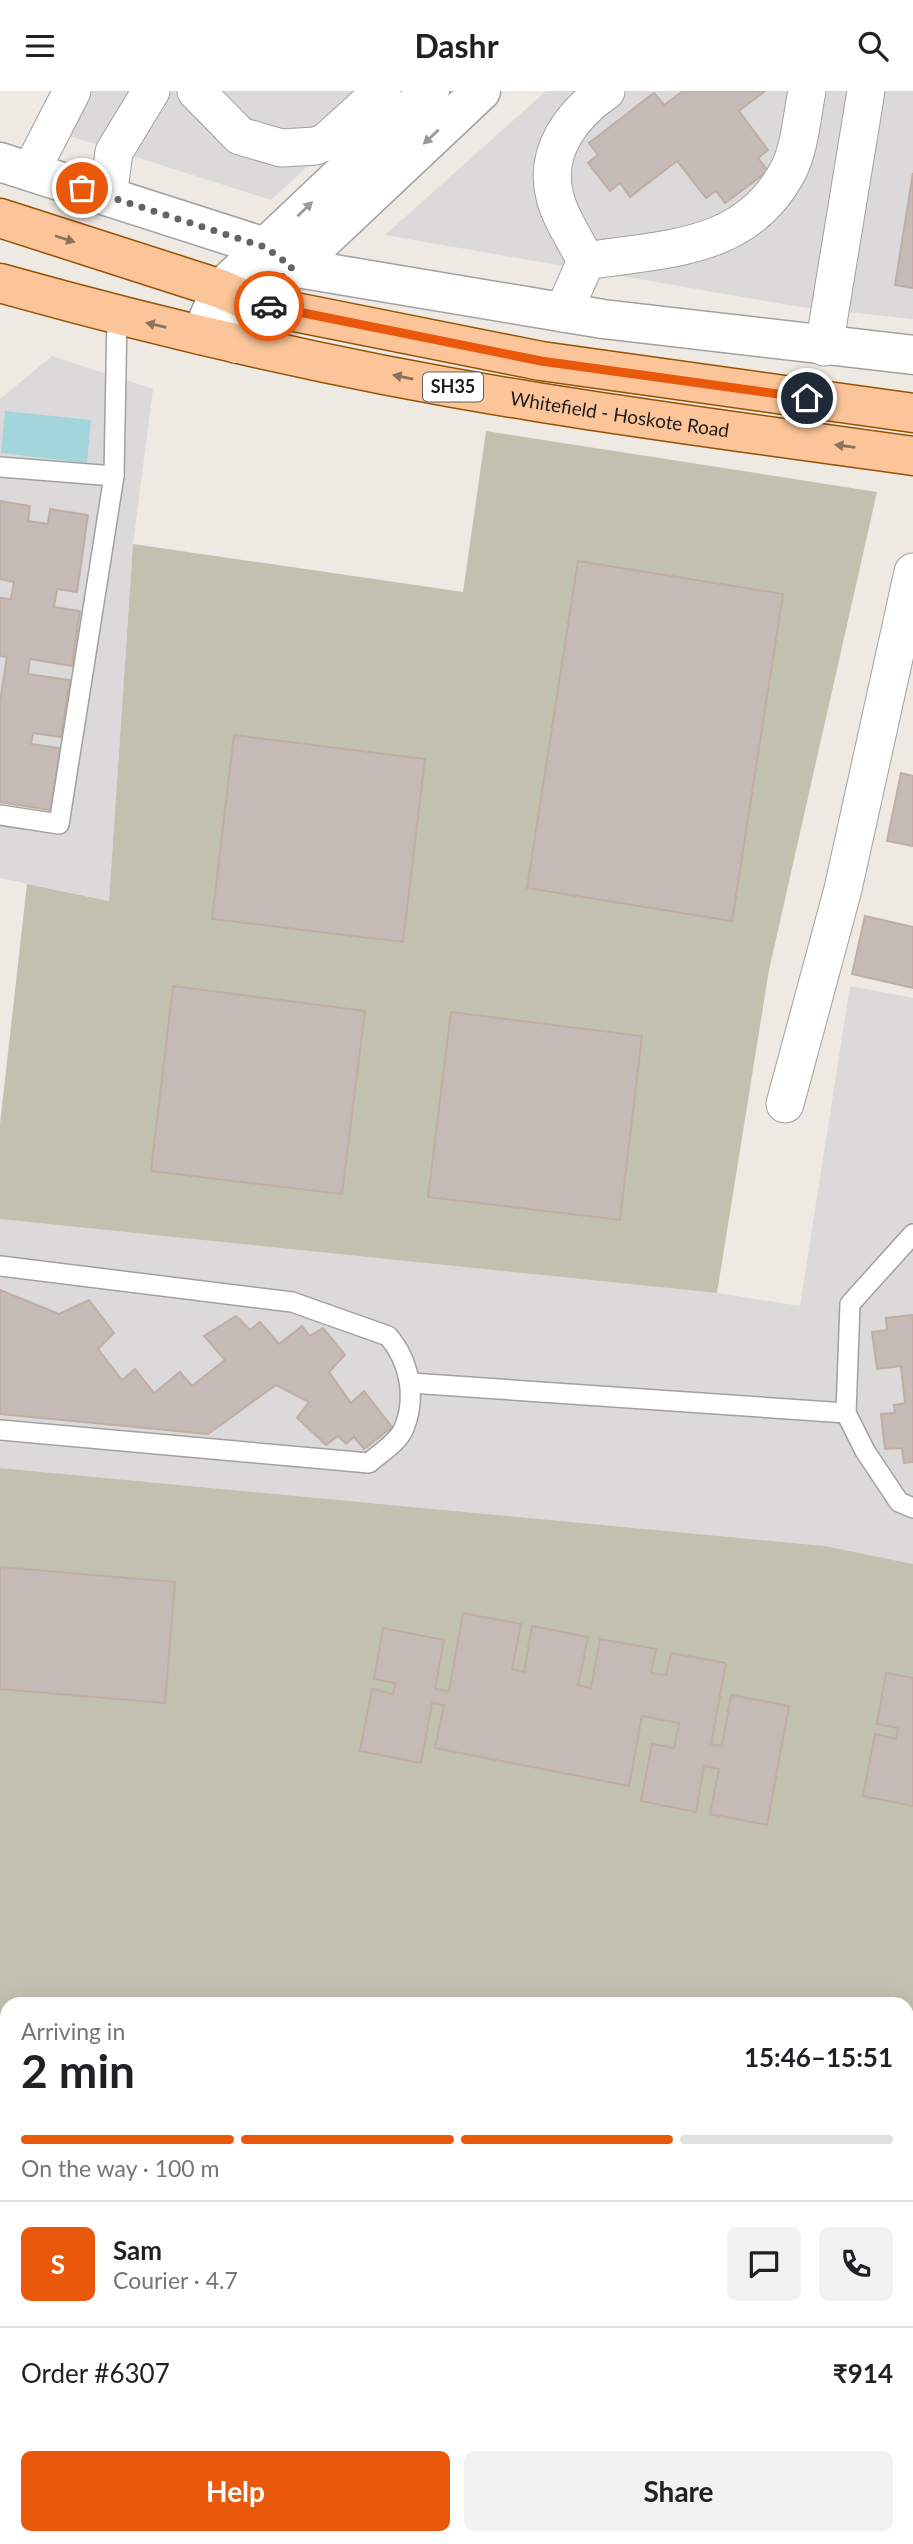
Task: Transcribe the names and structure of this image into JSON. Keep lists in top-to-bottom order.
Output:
{
  "streets": {
    "main road": ["SH35", "Whitefield - Hoskote Road"]
  },
  "page": {
    "header": "Dashr",
    "heading": ["2 min", "Arriving in", "15:46–15:51"],
    "panel": [
      "Sam",
      "Courier · 4.7",
      "Order #6307",
      "₹914"
    ],
    "bar": "On the way · 100 m",
    "round": "S",
    "buttons": ["Help", "Share"]
  }
}
